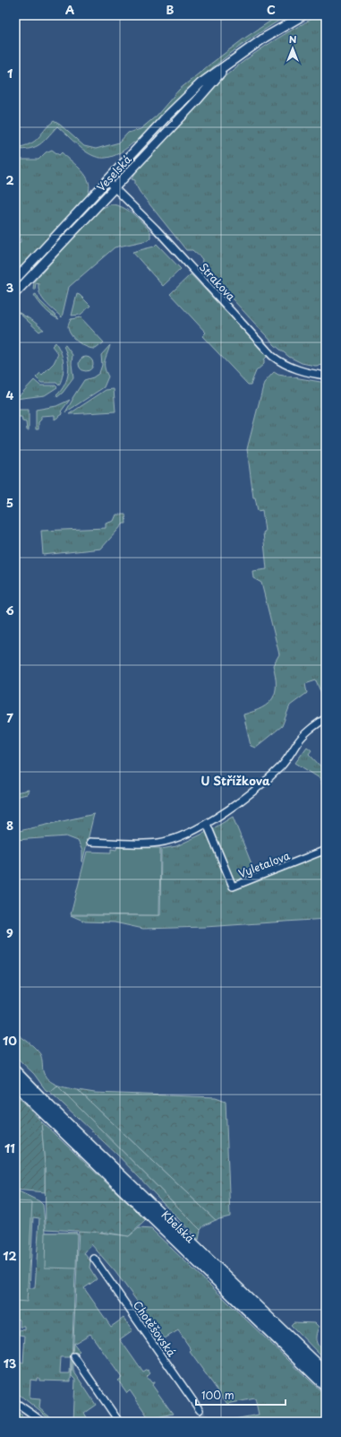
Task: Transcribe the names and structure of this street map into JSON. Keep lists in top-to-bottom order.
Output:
{
  "streets": {
    "highway": ["Kbelská"],
    "main road": ["Veselská"],
    "street": ["Strakova", "Vyletalova", "Chotěšovská"]
  },
  "crossings": [
    ["Veselská", "Strakova"]
  ],
  "districts": ["U Střížkova"],
  "scale_bar": "100 m",
  "north": "top",
  "grid": {
    "columns": ["A", "B", "C"],
    "rows": [
      "1",
      "2",
      "3",
      "4",
      "5",
      "6",
      "7",
      "8",
      "9",
      "10",
      "11",
      "12",
      "13"
    ]
  }
}
